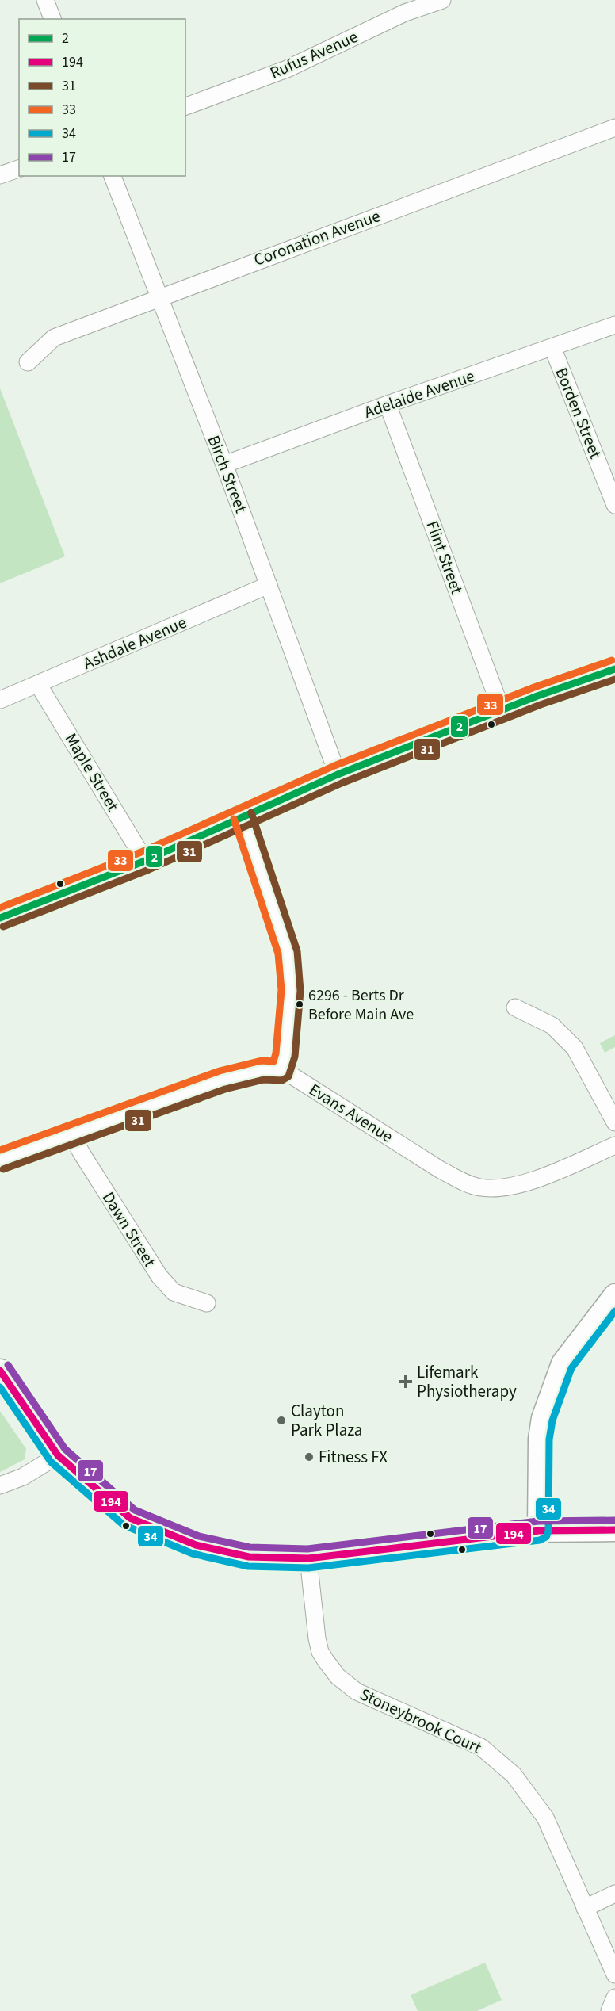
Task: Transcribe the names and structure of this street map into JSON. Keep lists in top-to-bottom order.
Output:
{
  "streets": {
    "street": [
      "Rufus Avenue",
      "Coronation Avenue",
      "Adelaide Avenue",
      "Borden Street",
      "Birch Street",
      "Flint Street",
      "Ashdale Avenue",
      "Maple Street",
      "Evans Avenue",
      "Dawn Street",
      "Stoneybrook Court"
    ]
  },
  "crossings": [
    ["Coronation Avenue", "Birch Street"],
    ["Adelaide Avenue", "Borden Street"],
    ["Adelaide Avenue", "Birch Street"],
    ["Adelaide Avenue", "Flint Street"],
    ["Birch Street", "Ashdale Avenue"],
    ["Ashdale Avenue", "Maple Street"],
    ["Evans Avenue", "Dawn Street"]
  ],
  "places": {
    "other": ["6296 - Berts Dr Before Main Ave", "Clayton Park Plaza", "Fitness FX"],
    "health": ["Lifemark Physiotherapy"]
  },
  "lines": [
    "transit line 33",
    "transit line 2",
    "transit line 31",
    "transit line 34",
    "transit line 17",
    "transit line 194"
  ],
  "legend": [
    "2",
    "194",
    "31",
    "33",
    "34",
    "17"
  ]
}
